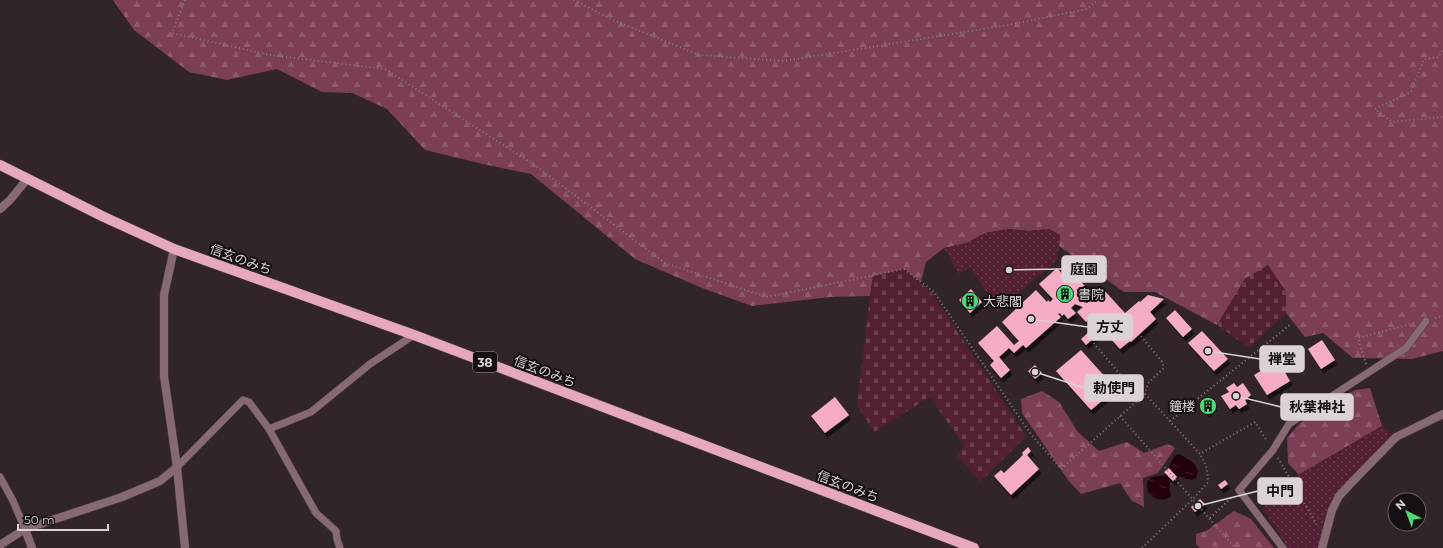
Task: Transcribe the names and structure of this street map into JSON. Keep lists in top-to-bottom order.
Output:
{
  "streets": {
    "main road": ["信玄のみち", "38"]
  },
  "places": {
    "other": [
      "庭園",
      "方丈",
      "禅堂",
      "勅使門",
      "秋葉神社",
      "中門"
    ],
    "building": ["書院", "大悲閣", "鐘楼"]
  },
  "scale_bar": "50 m",
  "north": "top left"
}
